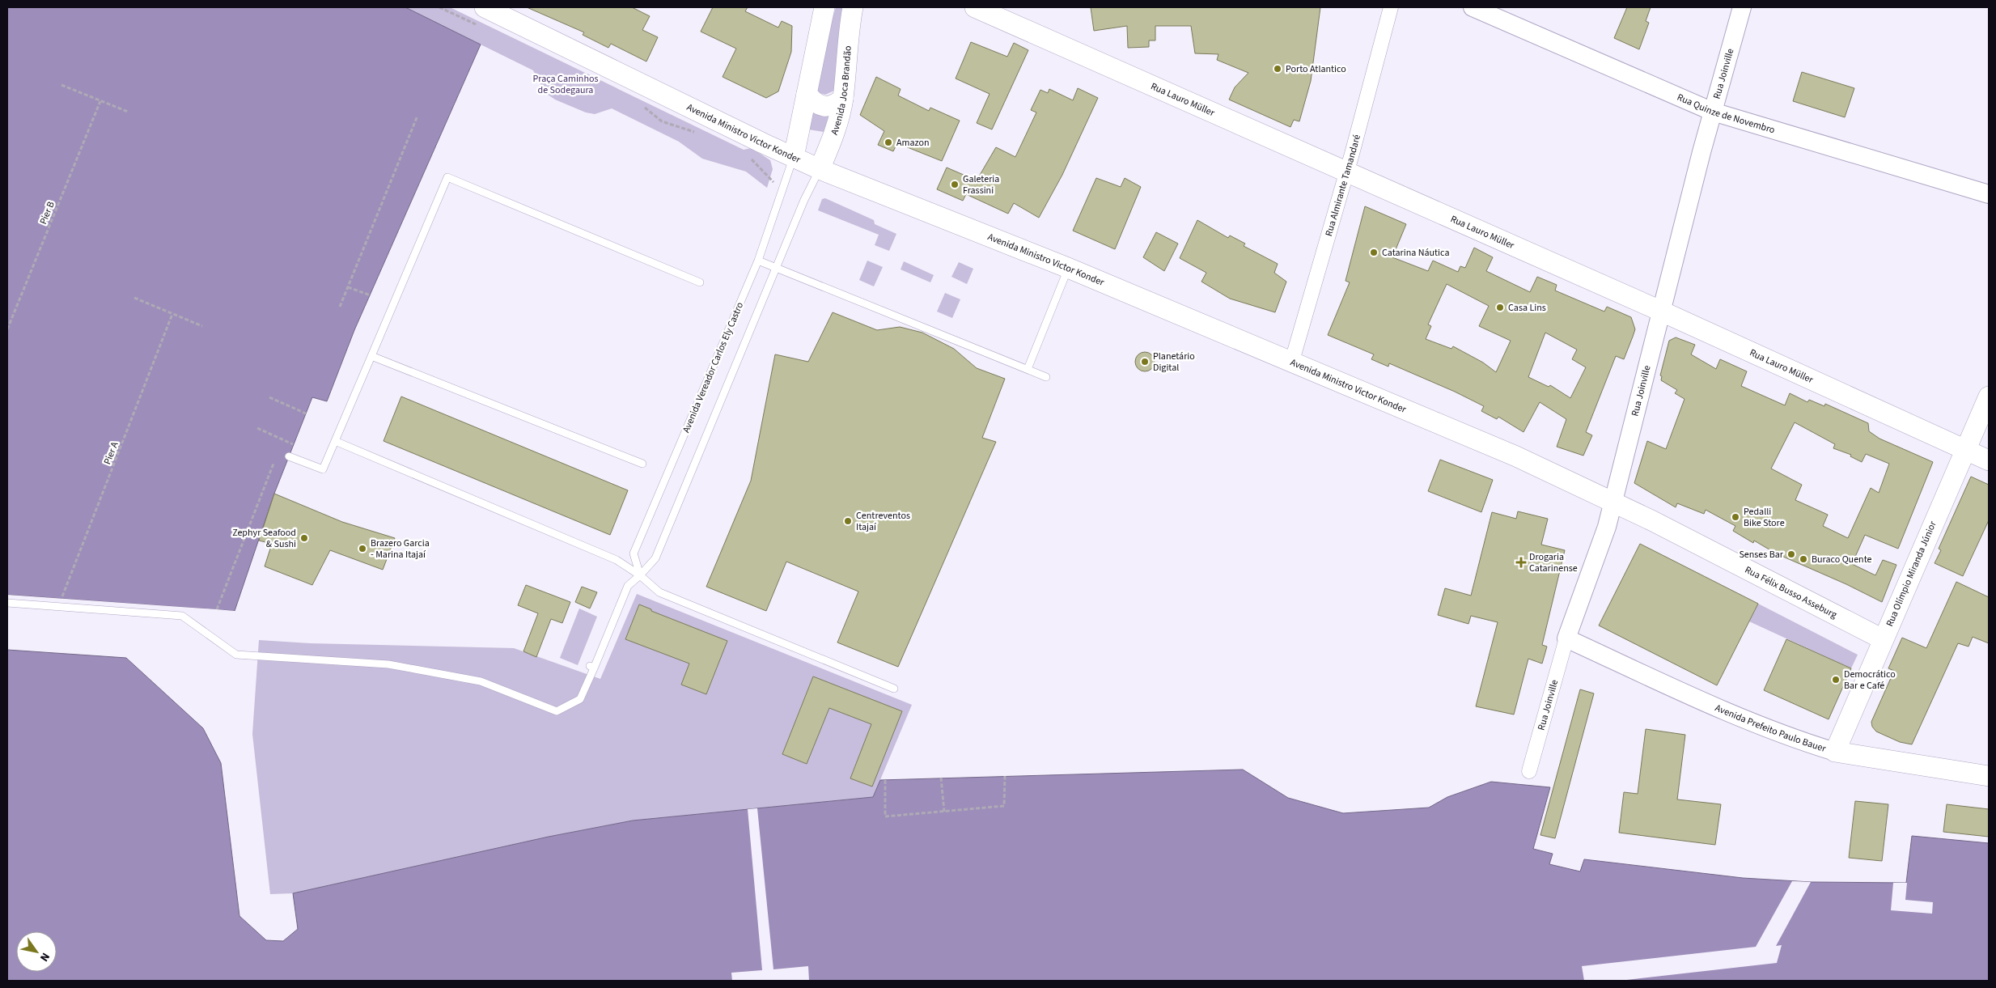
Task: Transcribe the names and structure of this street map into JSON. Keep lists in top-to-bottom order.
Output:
{
  "streets": {
    "main road": [
      "Avenida Joca Brandão",
      "Rua Lauro Müller",
      "Avenida Ministro Victor Konder",
      "Rua Olímpio Miranda Júnior",
      "Rua Félix Busso Asseburg",
      "Avenida Prefeito Paulo Bauer"
    ],
    "street": ["Rua Joinville", "Rua Quinze de Novembro", "Rua Almirante Tamandaré"],
    "lane": ["Avenida Vereador Carlos Ely Castro"],
    "path": ["Pier B", "Pier A"]
  },
  "crossings": [
    ["Rua Joinville", "Rua Lauro Müller"],
    ["Rua Joinville", "Rua Quinze de Novembro"],
    ["Rua Joinville", "Avenida Ministro Victor Konder"],
    ["Rua Joinville", "Rua Félix Busso Asseburg"],
    ["Rua Joinville", "Avenida Prefeito Paulo Bauer"],
    ["Avenida Joca Brandão", "Avenida Ministro Victor Konder"],
    ["Avenida Joca Brandão", "Avenida Vereador Carlos Ely Castro"],
    ["Rua Lauro Müller", "Rua Almirante Tamandaré"],
    ["Rua Lauro Müller", "Rua Olímpio Miranda Júnior"],
    ["Avenida Ministro Victor Konder", "Rua Almirante Tamandaré"],
    ["Avenida Ministro Victor Konder", "Avenida Vereador Carlos Ely Castro"],
    ["Avenida Ministro Victor Konder", "Rua Félix Busso Asseburg"],
    ["Rua Olímpio Miranda Júnior", "Rua Félix Busso Asseburg"],
    ["Rua Olímpio Miranda Júnior", "Avenida Prefeito Paulo Bauer"]
  ],
  "parks": ["Praça Caminhos de Sodegaura"],
  "places": {
    "other": [
      "Porto Atlantico",
      "Amazon",
      "Galeteria Frassini",
      "Catarina Náutica",
      "Casa Lins",
      "Planetário Digital",
      "Pedalli Bike Store",
      "Centreventos Itajaí",
      "Zephyr Seafood & Sushi",
      "Brazero Garcia - Marina Itajaí",
      "Senses Bar",
      "Buraco Quente",
      "Democrático Bar e Café"
    ],
    "health": ["Drogaria Catarinense"]
  },
  "north": "bottom right"
}
